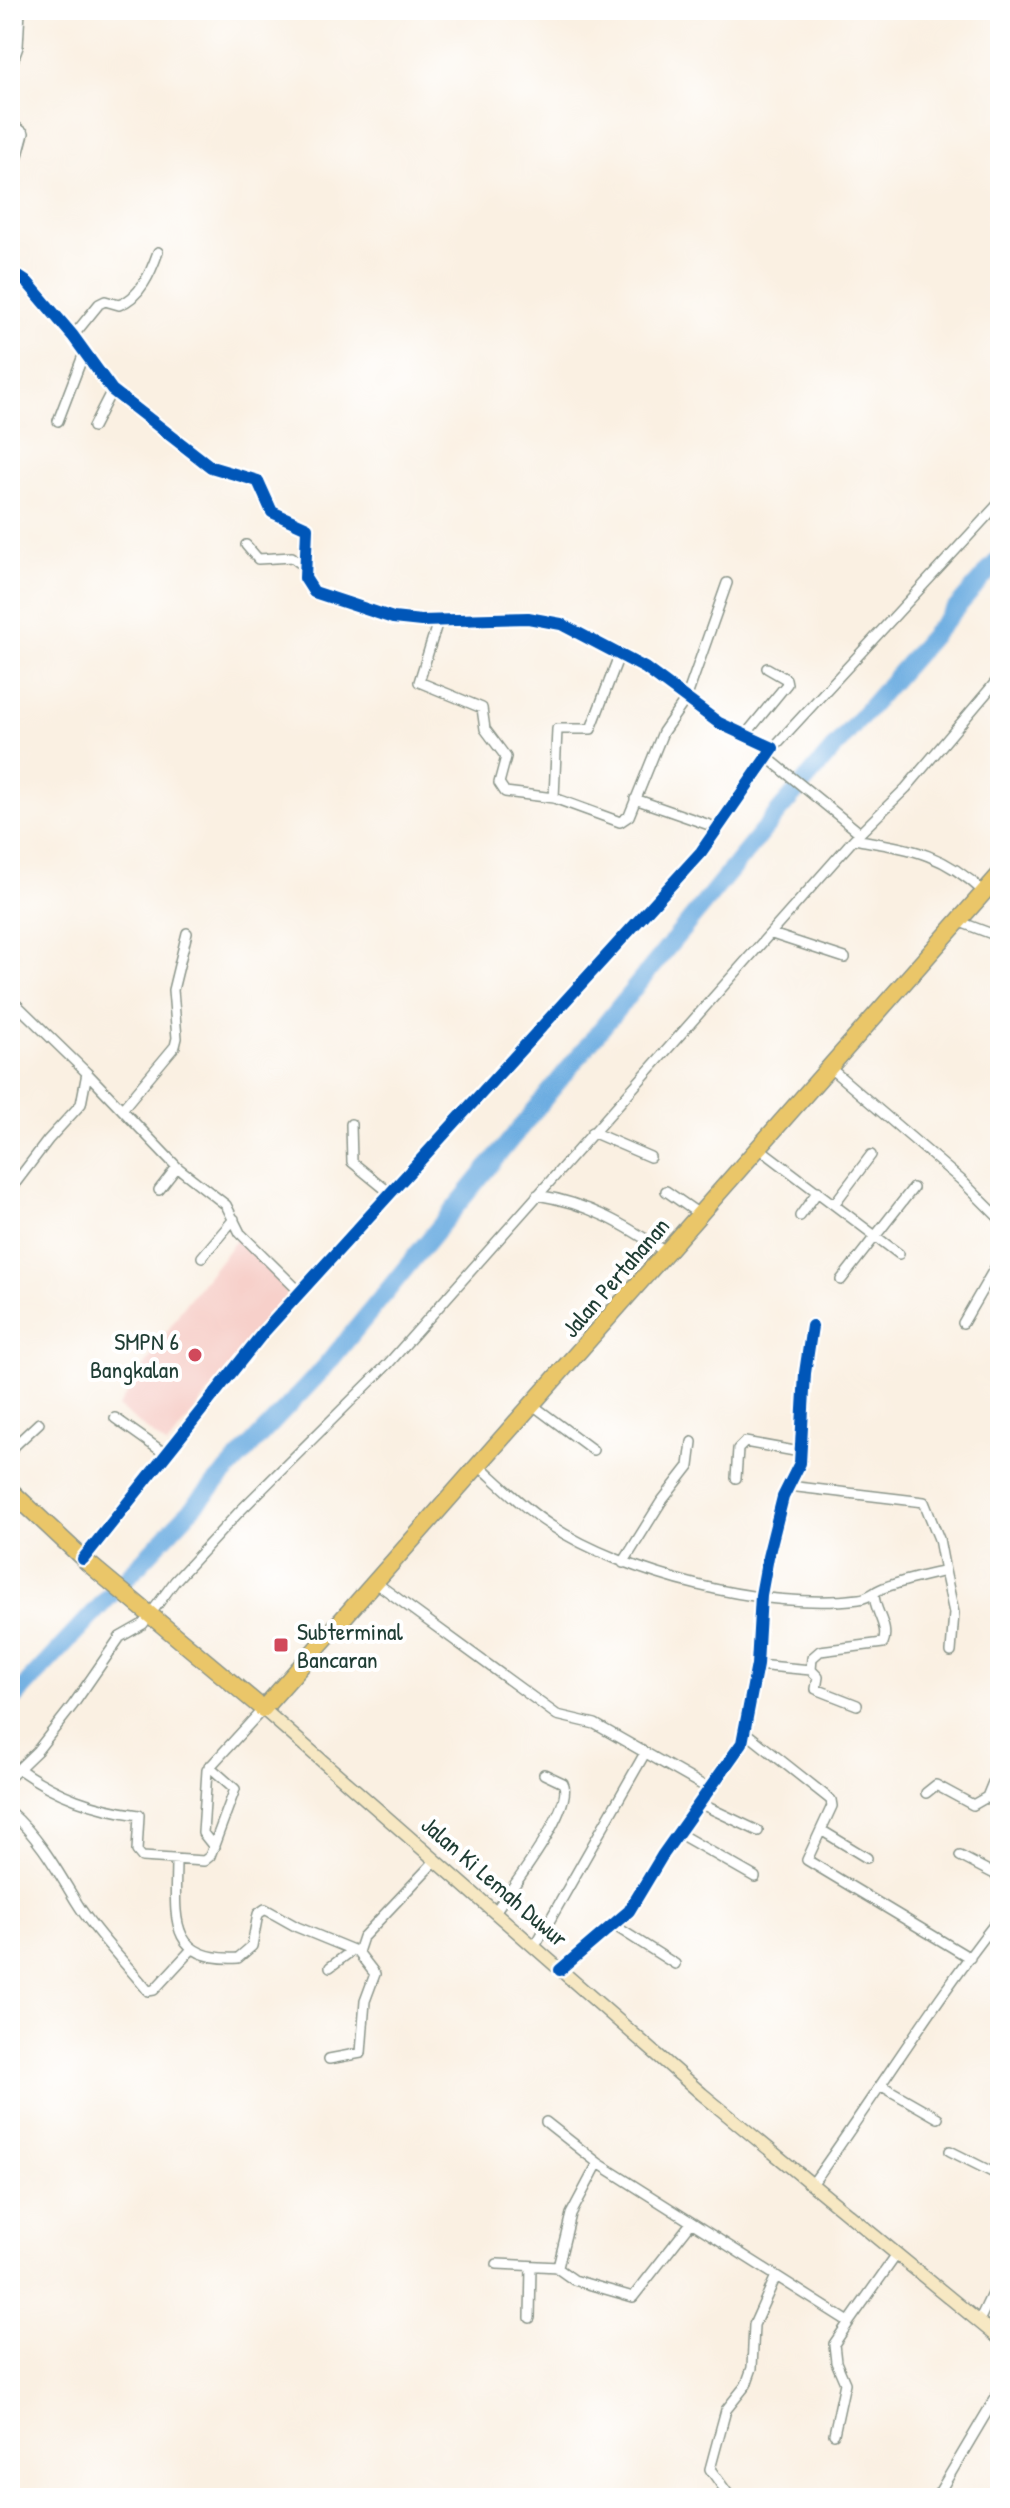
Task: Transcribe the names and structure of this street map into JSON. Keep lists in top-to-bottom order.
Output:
{
  "streets": {
    "highway": ["Jalan Pertahanan", "Jalan Ki Lemah Duwur"]
  },
  "crossings": [
    ["Jalan Pertahanan", "Jalan Ki Lemah Duwur"]
  ],
  "places": {
    "other": ["SMPN 6 Bangkalan"],
    "transit": ["Subterminal Bancaran"]
  }
}
